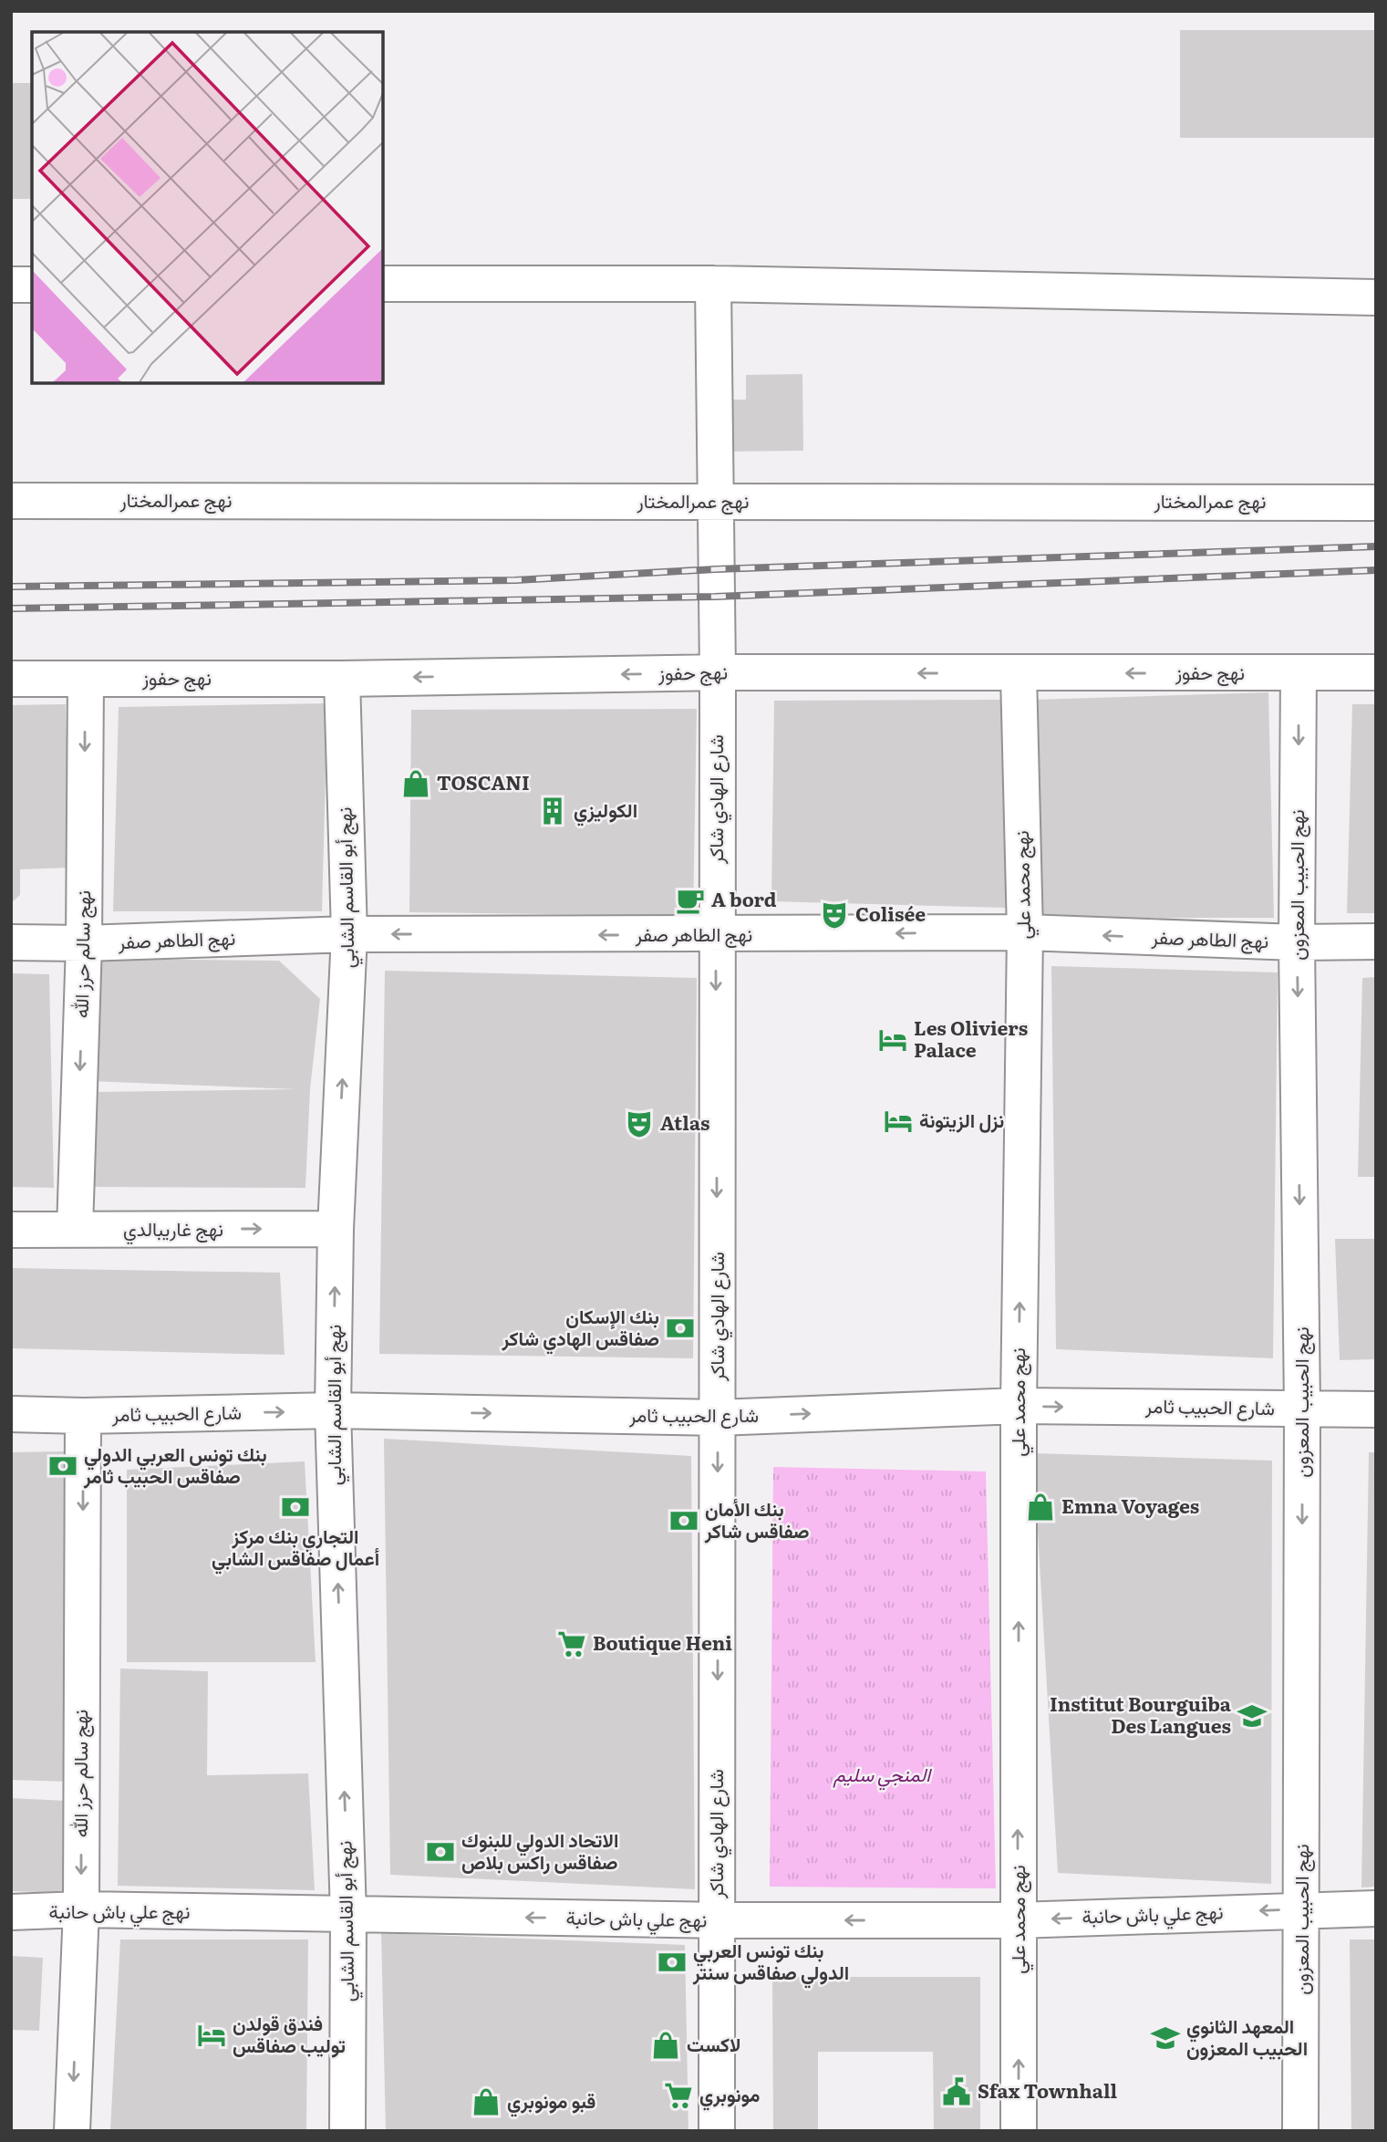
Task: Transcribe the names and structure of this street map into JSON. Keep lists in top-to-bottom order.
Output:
{
  "streets": {
    "street": [
      "نهج عمرالمختار",
      "نهج حفوز",
      "شارع الهادي شاكر",
      "نهج محمد علي",
      "نهج الحبيب المعزون",
      "نهج أبو القاسم الشابي",
      "نهج الطاهر صفر",
      "نهج سالم حرز الله",
      "نهج غاريبالدي",
      "شارع الحبيب ثامر",
      "نهج علي باش حانبة"
    ]
  },
  "crossings": [
    ["نهج عمرالمختار", "شارع الهادي شاكر"],
    ["نهج حفوز", "شارع الهادي شاكر"],
    ["نهج حفوز", "نهج محمد علي"],
    ["نهج حفوز", "نهج الحبيب المعزون"],
    ["نهج حفوز", "نهج أبو القاسم الشابي"],
    ["نهج حفوز", "نهج سالم حرز الله"],
    ["شارع الهادي شاكر", "نهج الطاهر صفر"],
    ["شارع الهادي شاكر", "شارع الحبيب ثامر"],
    ["شارع الهادي شاكر", "نهج علي باش حانبة"],
    ["نهج محمد علي", "نهج الطاهر صفر"],
    ["نهج محمد علي", "شارع الحبيب ثامر"],
    ["نهج محمد علي", "نهج علي باش حانبة"],
    ["نهج الحبيب المعزون", "نهج الطاهر صفر"],
    ["نهج الحبيب المعزون", "شارع الحبيب ثامر"],
    ["نهج الحبيب المعزون", "نهج علي باش حانبة"],
    ["نهج أبو القاسم الشابي", "نهج الطاهر صفر"],
    ["نهج أبو القاسم الشابي", "نهج غاريبالدي"],
    ["نهج أبو القاسم الشابي", "شارع الحبيب ثامر"],
    ["نهج أبو القاسم الشابي", "نهج علي باش حانبة"],
    ["نهج الطاهر صفر", "نهج سالم حرز الله"],
    ["نهج سالم حرز الله", "نهج غاريبالدي"],
    ["نهج سالم حرز الله", "شارع الحبيب ثامر"],
    ["نهج سالم حرز الله", "نهج علي باش حانبة"]
  ],
  "one_way": [
    "نهج حفوز",
    "شارع الهادي شاكر",
    "نهج محمد علي",
    "نهج الحبيب المعزون",
    "نهج أبو القاسم الشابي",
    "نهج الطاهر صفر",
    "نهج سالم حرز الله",
    "نهج غاريبالدي",
    "شارع الحبيب ثامر",
    "نهج علي باش حانبة"
  ],
  "parks": ["المنجي سليم"],
  "places": {
    "shop": [
      "TOSCANI",
      "Emna Voyages",
      "لاكست",
      "قبو مونوبري"
    ],
    "building": ["الكوليزي"],
    "cafe": ["A bord"],
    "theatre": ["Colisée", "Atlas"],
    "hotel": ["Les Oliviers Palace", "نزل الزيتونة", "فندق قولدن توليب صفاقس"],
    "bank": [
      "بنك الإسكان صفاقس الهادي شاكر",
      "بنك تونس العربي الدولي صفاقس الحبيب ثامر",
      "التجاري بنك مركز أعمال صفاقس الشابي",
      "بنك الأمان صفاقس شاكر",
      "الاتحاد الدولي للبنوك صفاقس راكس بلاص",
      "بنك تونس العربي الدولي صفاقس سنتر"
    ],
    "supermarket": ["Boutique Heni", "مونوبري"],
    "school or university": ["Institut Bourguiba Des Langues", "المعهد الثانوي الحبيب المعزون"],
    "public building": ["Sfax Townhall"]
  }
}
